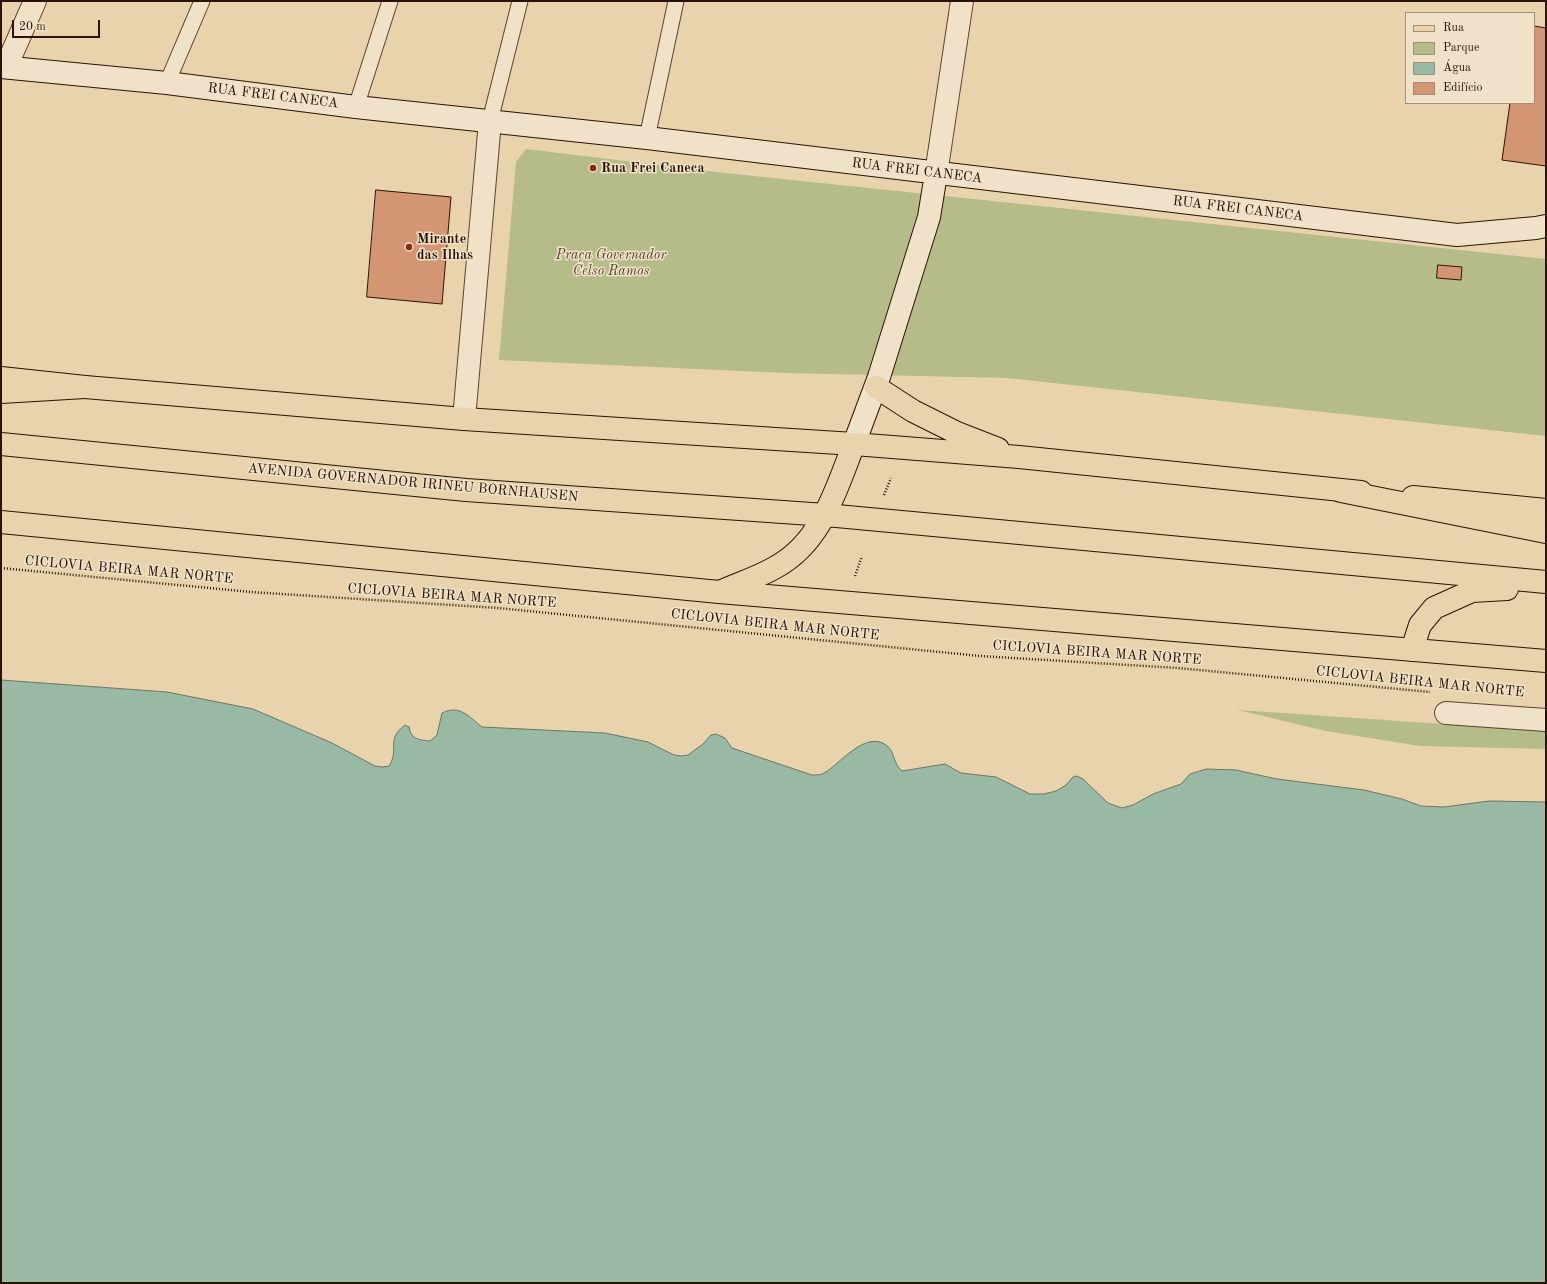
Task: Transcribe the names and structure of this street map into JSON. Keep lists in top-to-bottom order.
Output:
{
  "streets": {
    "main road": ["RUA FREI CANECA", "AVENIDA GOVERNADOR IRINEU BORNHAUSEN"],
    "path": ["CICLOVIA BEIRA MAR NORTE"]
  },
  "parks": ["Praça Governador Celso Ramos"],
  "places": ["Rua Frei Caneca", "Mirante das Ilhas"],
  "legend": [
    "Rua",
    "Parque",
    "Água",
    "Edifício"
  ],
  "scale_bar": "20 m"
}
